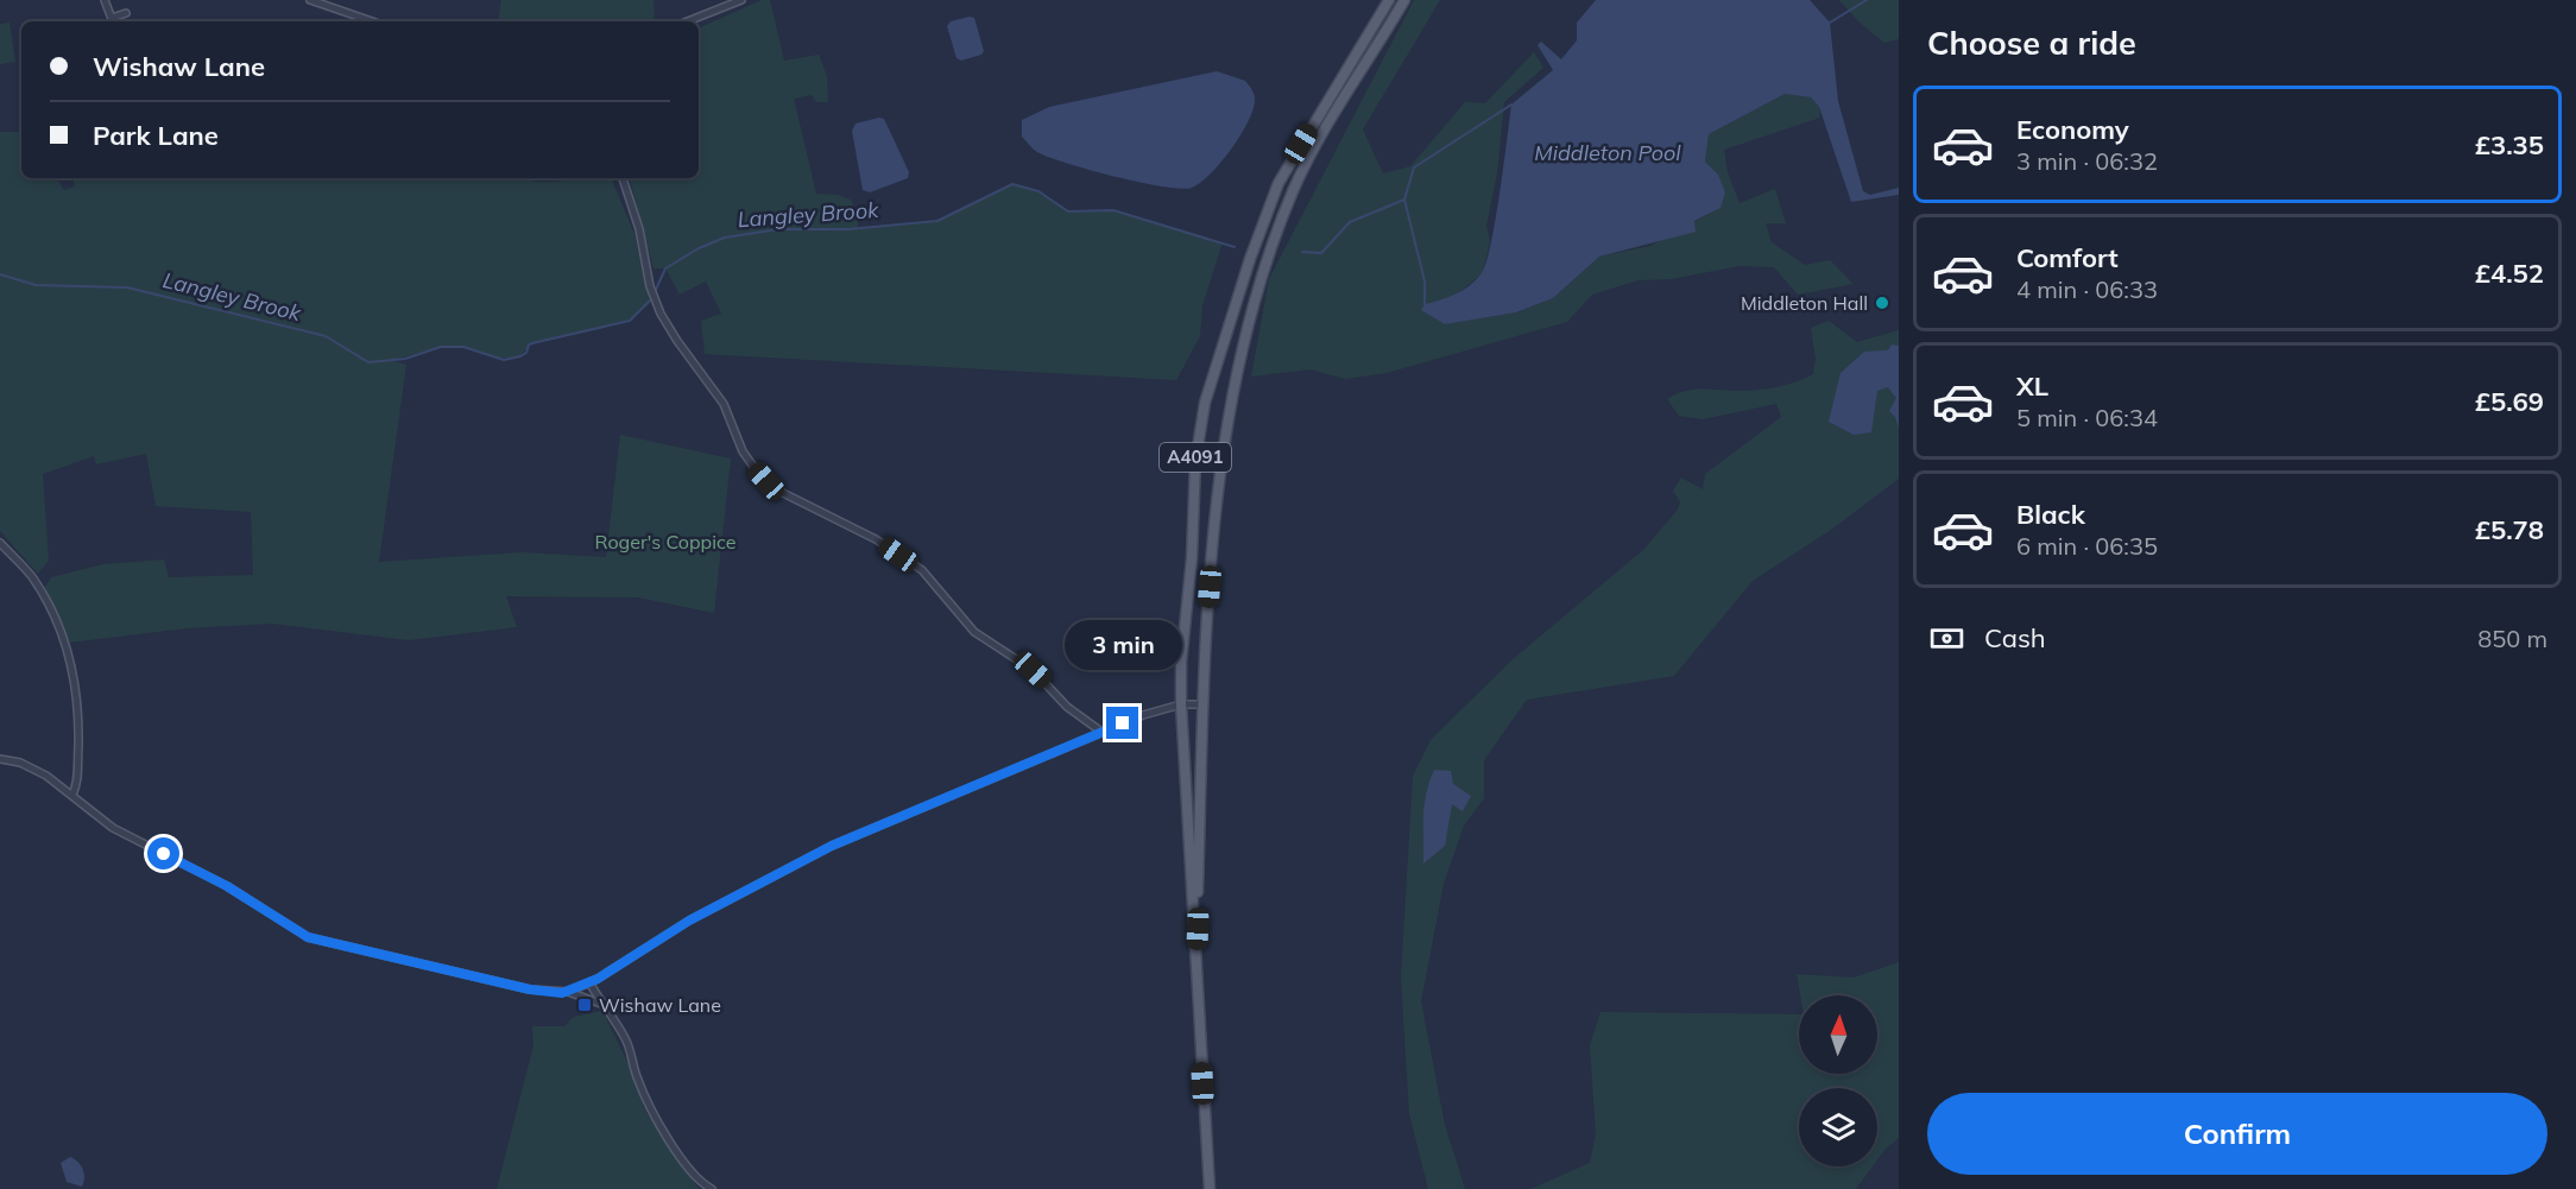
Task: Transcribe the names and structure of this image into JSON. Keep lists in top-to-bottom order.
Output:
{
  "streets": {
    "main road": ["A4091"]
  },
  "water": ["Middleton Pool", "Langley Brook"],
  "parks": ["Roger's Coppice"],
  "places": {
    "other": ["Middleton Hall"],
    "transit": ["Wishaw Lane"]
  },
  "north": "top",
  "page": {
    "heading": "Choose a ride",
    "banner": ["Wishaw Lane", "Park Lane"],
    "list": [
      {
        "name": "Economy",
        "note": "3 min · 06:32",
        "value": "£3.35"
      },
      {
        "name": "Comfort",
        "note": "4 min · 06:33",
        "value": "£4.52"
      },
      {
        "name": "XL",
        "note": "5 min · 06:34",
        "value": "£5.69"
      },
      {
        "name": "Black",
        "note": "6 min · 06:35",
        "value": "£5.78"
      }
    ],
    "pay": ["Cash", "850 m"],
    "bubble": "3 min",
    "buttons": "Confirm"
  }
}
